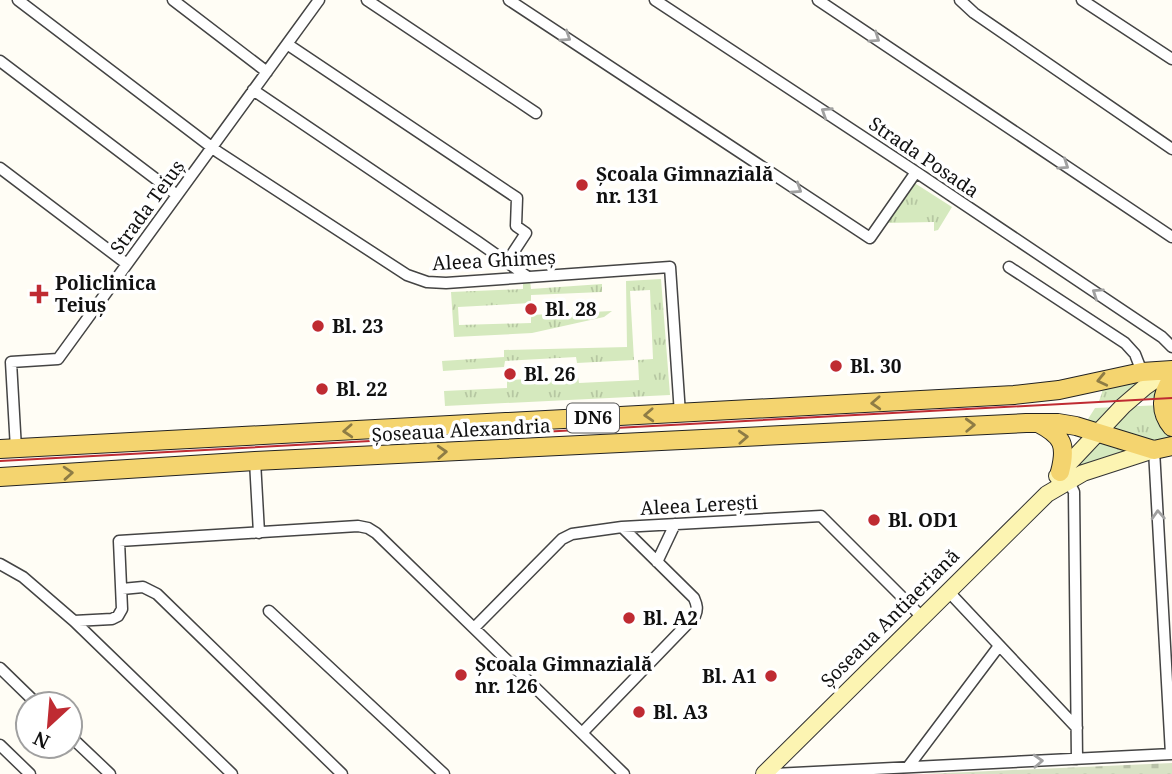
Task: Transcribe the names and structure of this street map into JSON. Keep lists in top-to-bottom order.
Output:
{
  "streets": {
    "main road": ["DN6", "Șoseaua Alexandria", "Șoseaua Antiaeriană"],
    "street": [
      "Strada Posada",
      "Strada Teiuș",
      "Aleea Ghimeș",
      "Aleea Lerești"
    ]
  },
  "crossings": [
    ["Strada Teiuș", "Aleea Ghimeș"],
    ["Strada Teiuș", "Șoseaua Alexandria"],
    ["Aleea Ghimeș", "Șoseaua Alexandria"],
    ["Șoseaua Alexandria", "Șoseaua Antiaeriană"],
    ["Aleea Lerești", "Șoseaua Antiaeriană"]
  ],
  "places": {
    "other": [
      "Școala Gimnazială nr. 131",
      "Bl. 28",
      "Bl. 23",
      "Bl. 30",
      "Bl. 26",
      "Bl. 22",
      "Bl. OD1",
      "Bl. A2",
      "Școala Gimnazială nr. 126",
      "Bl. A1",
      "Bl. A3"
    ],
    "health": ["Policlinica Teiuș"]
  },
  "north": "bottom left"
}
